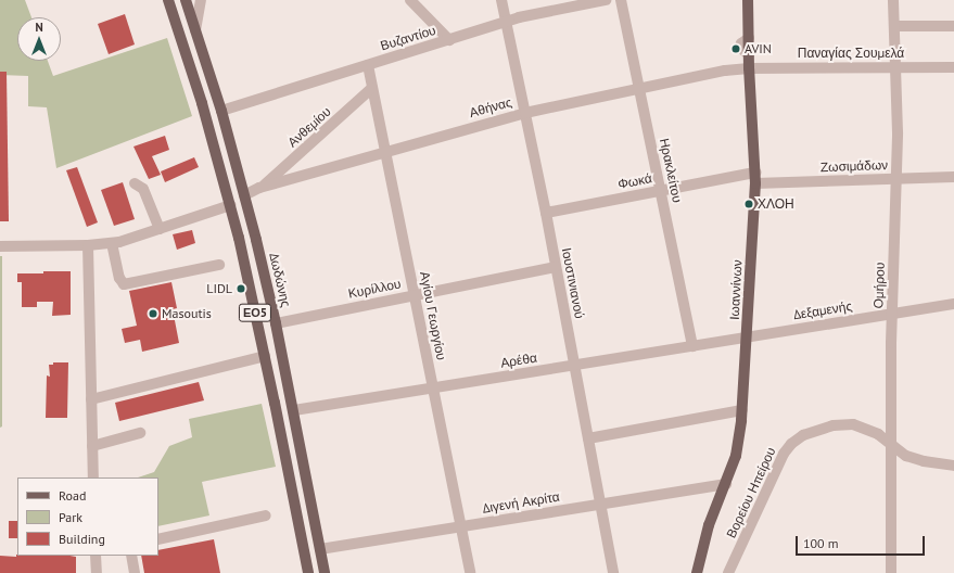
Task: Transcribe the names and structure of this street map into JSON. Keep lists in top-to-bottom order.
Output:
{
  "streets": {
    "main road": ["Δωδώνης", "Ιωαννίνων", "ΕΟ5"],
    "street": [
      "Βυζαντίου",
      "Παναγίας Σουμελά",
      "Αθήνας",
      "Ανθεμίου",
      "Ζωσιμάδων",
      "Ηρακλείτου",
      "Φωκά",
      "Ιουστινιανού",
      "Ομήρου",
      "Κυρίλλου",
      "Δεξαμενής",
      "Αγίου Γεωργίου",
      "Αρέθα",
      "Βορείου Ηπείρου",
      "Διγενή Ακρίτα"
    ]
  },
  "crossings": [
    ["Βυζαντίου", "Δωδώνης"],
    ["Βυζαντίου", "Ιουστινιανού"],
    ["Βυζαντίου", "Αγίου Γεωργίου"],
    ["Παναγίας Σουμελά", "Αθήνας"],
    ["Παναγίας Σουμελά", "Ομήρου"],
    ["Παναγίας Σουμελά", "Ιωαννίνων"],
    ["Αθήνας", "Ανθεμίου"],
    ["Αθήνας", "Ηρακλείτου"],
    ["Αθήνας", "Δωδώνης"],
    ["Αθήνας", "Ιουστινιανού"],
    ["Αθήνας", "Ιωαννίνων"],
    ["Αθήνας", "Αγίου Γεωργίου"],
    ["Ανθεμίου", "Αγίου Γεωργίου"],
    ["Ζωσιμάδων", "Φωκά"],
    ["Ζωσιμάδων", "Ομήρου"],
    ["Ζωσιμάδων", "Ιωαννίνων"],
    ["Ηρακλείτου", "Φωκά"],
    ["Ηρακλείτου", "Αρέθα"],
    ["Φωκά", "Ιουστινιανού"],
    ["Φωκά", "Ιωαννίνων"],
    ["Δωδώνης", "Κυρίλλου"],
    ["Δωδώνης", "Αρέθα"],
    ["Δωδώνης", "Διγενή Ακρίτα"],
    ["Ιουστινιανού", "Κυρίλλου"],
    ["Ιουστινιανού", "Αρέθα"],
    ["Ιουστινιανού", "Διγενή Ακρίτα"],
    ["Ομήρου", "Δεξαμενής"],
    ["Ομήρου", "Βορείου Ηπείρου"],
    ["Κυρίλλου", "Αγίου Γεωργίου"],
    ["Ιωαννίνων", "Δεξαμενής"],
    ["Ιωαννίνων", "Αρέθα"],
    ["Ιωαννίνων", "Διγενή Ακρίτα"],
    ["Δεξαμενής", "Αρέθα"],
    ["Αγίου Γεωργίου", "Αρέθα"],
    ["Αγίου Γεωργίου", "Διγενή Ακρίτα"]
  ],
  "places": [
    "AVIN",
    "ΧΛΟΗ",
    "LIDL",
    "Masoutis"
  ],
  "legend": ["Road", "Park", "Building"],
  "scale_bar": "100 m",
  "north": "top"
}
